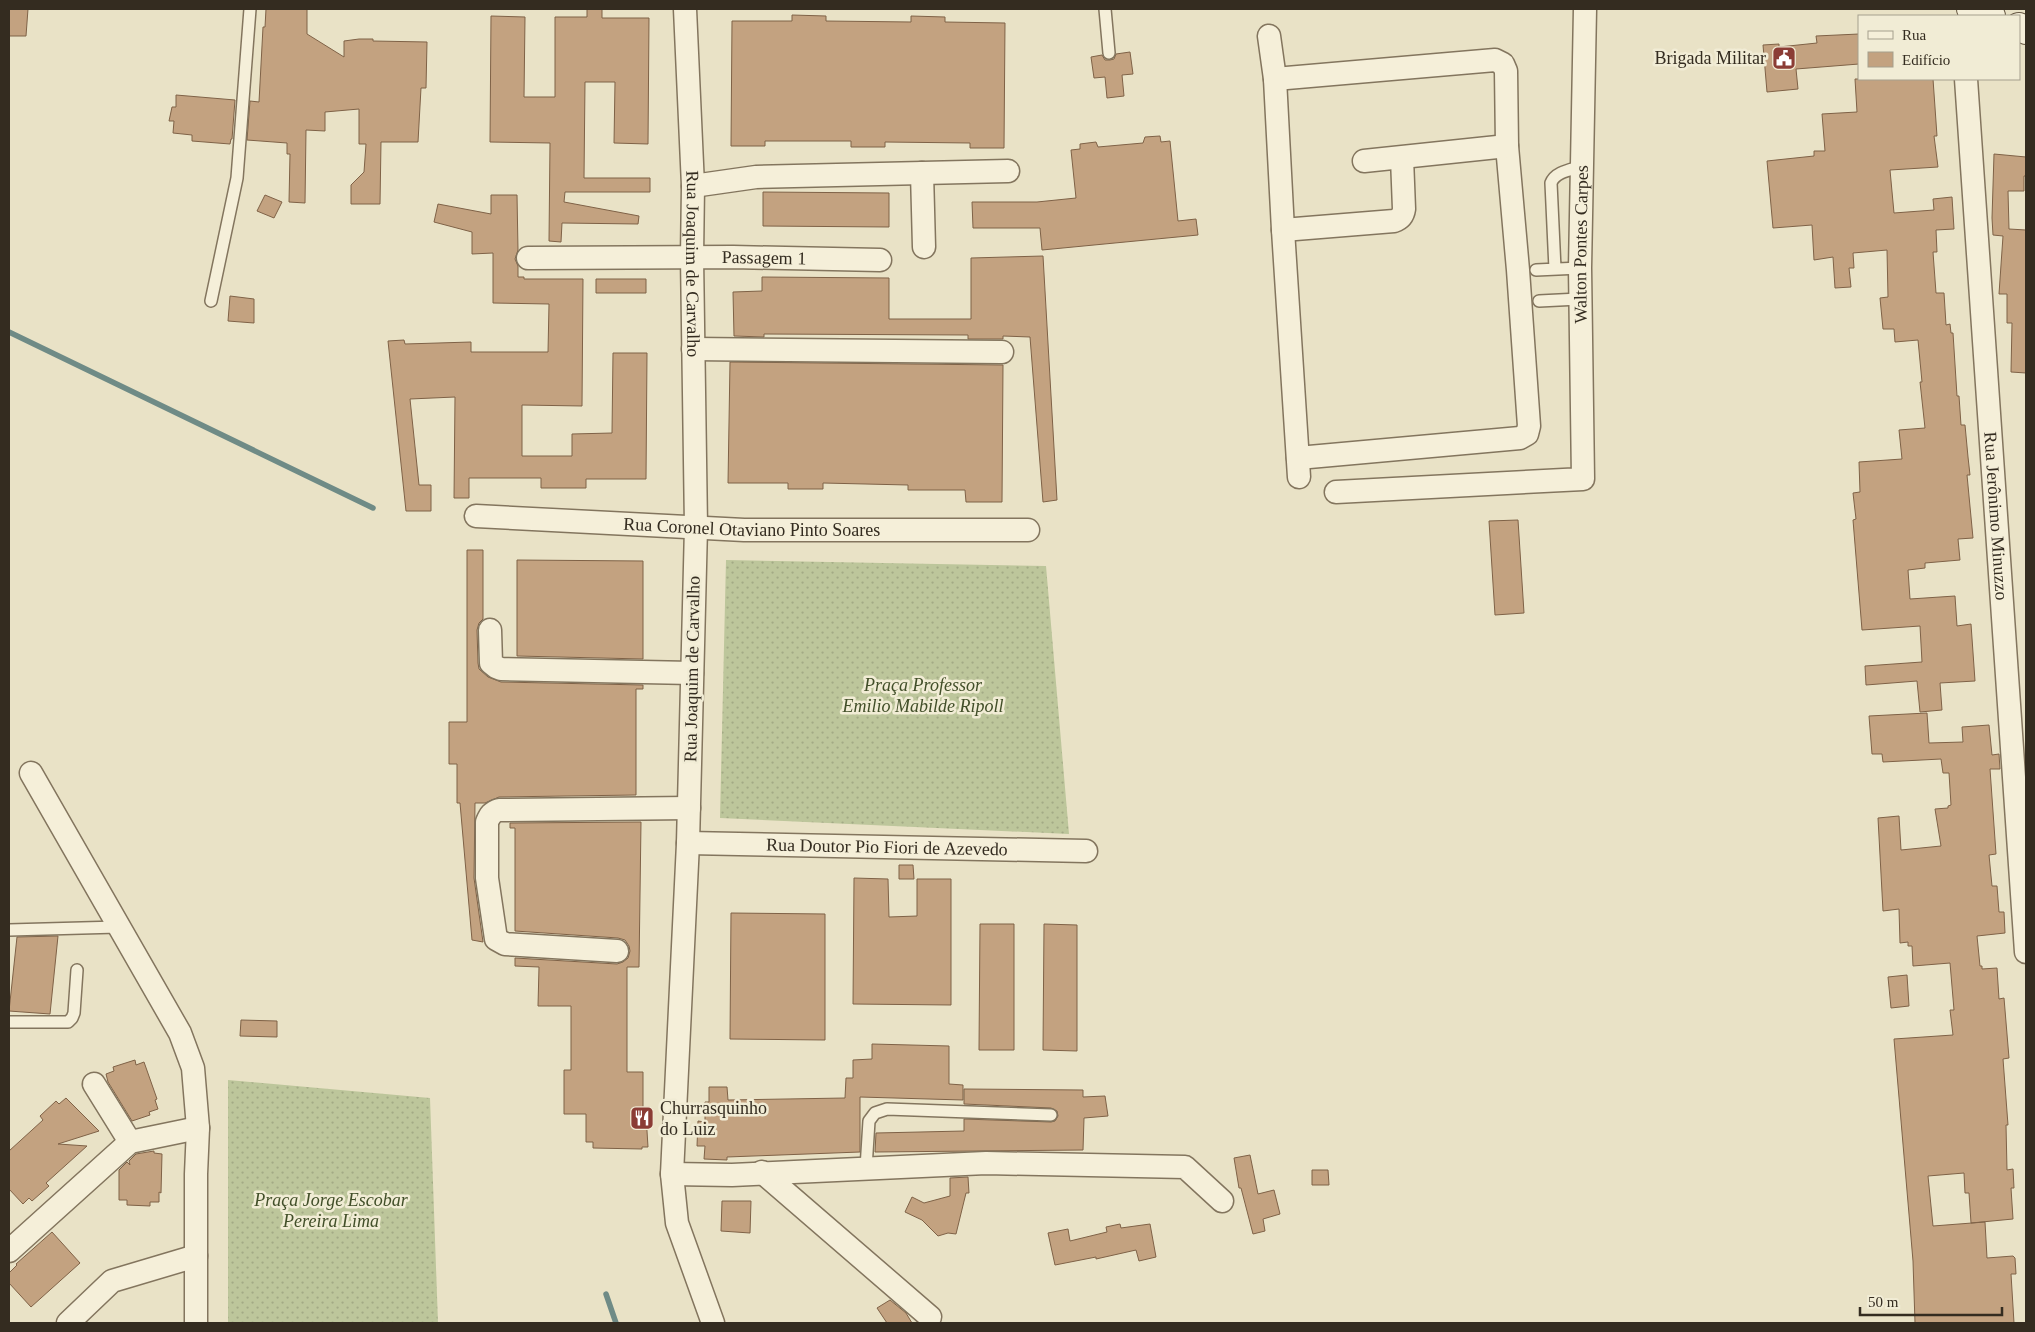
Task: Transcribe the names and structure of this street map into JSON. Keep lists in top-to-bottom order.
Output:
{
  "streets": {
    "street": [
      "Walton Pontes Carpes",
      "Passagem 1",
      "Rua Joaquim de Carvalho",
      "Rua Jerônimo Minuzzo",
      "Rua Coronel Otaviano Pinto Soares",
      "Rua Doutor Pio Fiori de Azevedo"
    ]
  },
  "crossings": [
    ["Passagem 1", "Rua Joaquim de Carvalho"],
    ["Rua Joaquim de Carvalho", "Rua Coronel Otaviano Pinto Soares"],
    ["Rua Joaquim de Carvalho", "Rua Doutor Pio Fiori de Azevedo"]
  ],
  "parks": ["Praça Professor Emilio Mabilde Ripoll", "Praça Jorge Escobar Pereira Lima"],
  "places": {
    "public building": ["Brigada Militar"],
    "restaurant": ["Churrasquinho do Luiz"]
  },
  "legend": ["Rua", "Edifício"],
  "scale_bar": "50 m"
}
